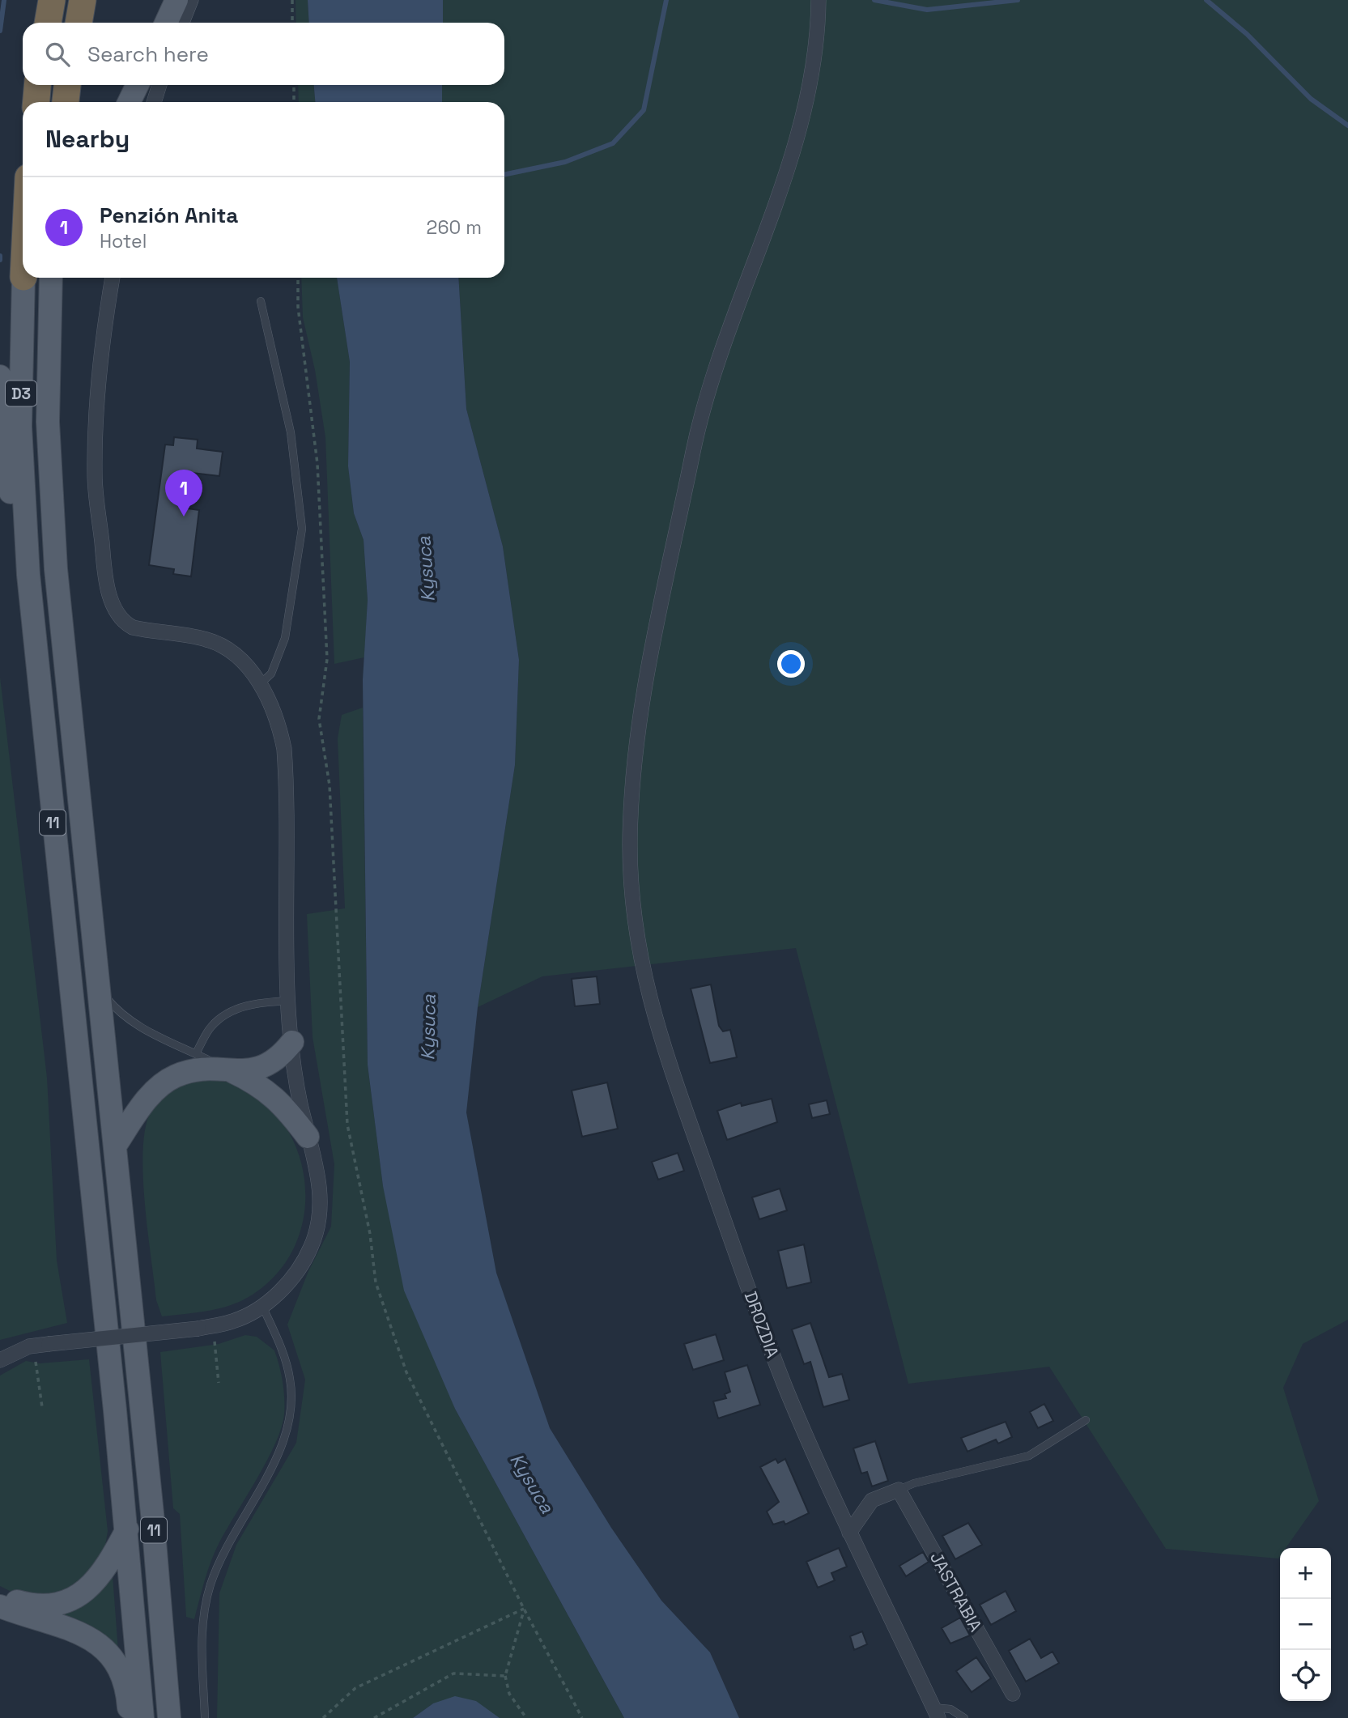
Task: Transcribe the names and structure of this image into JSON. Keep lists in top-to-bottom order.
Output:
{
  "streets": {
    "main road": ["D3", "11"],
    "street": ["DROZDIA", "JASTRABIA"]
  },
  "crossings": [
    ["D3", "11"]
  ],
  "water": ["Kysuca"],
  "page": {
    "search": "Search here",
    "heading": "Nearby",
    "list": [
      {
        "mark": "1",
        "name": "Penzión Anita",
        "note": "Hotel",
        "value": "260 m"
      }
    ],
    "pins": "1",
    "map_buttons": ["+", "−"]
  }
}
